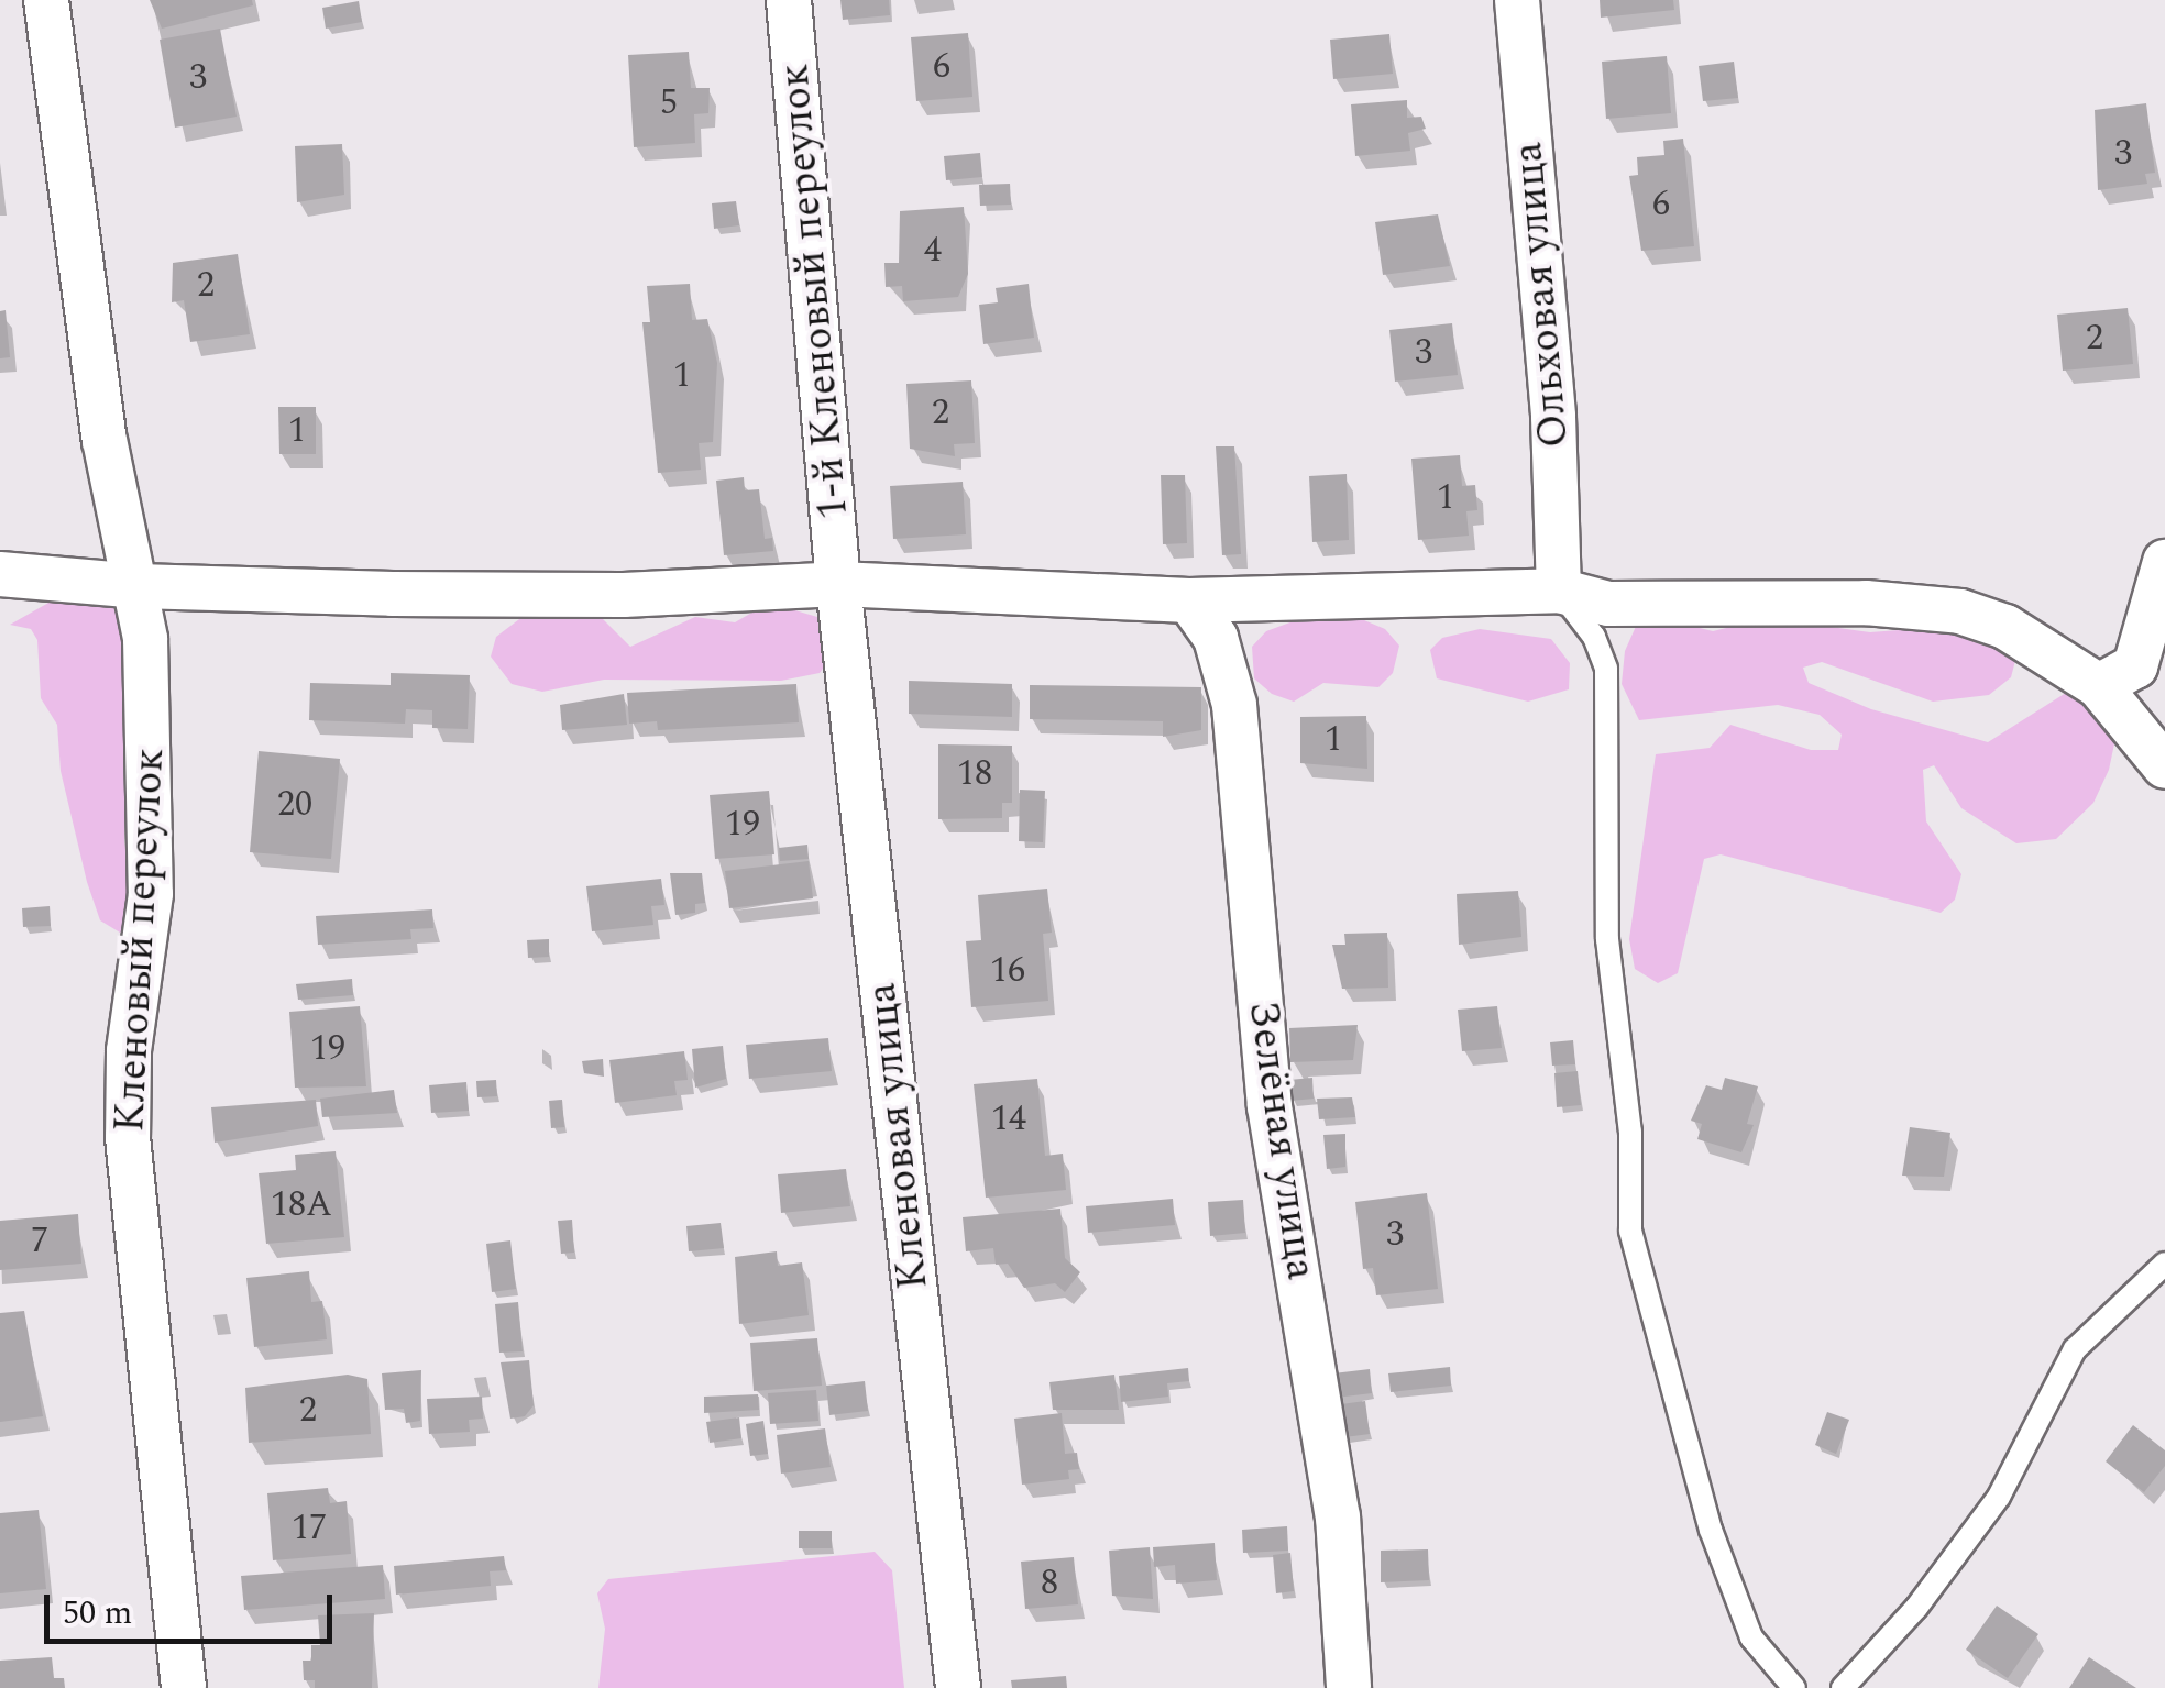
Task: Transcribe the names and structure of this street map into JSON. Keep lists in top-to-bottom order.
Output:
{
  "streets": {
    "street": [
      "1-й Кленовый переулок",
      "Ольховая улица",
      "Кленовый переулок",
      "Кленовая улица",
      "Зелёная улица"
    ]
  },
  "crossings": [
    ["1-й Кленовый переулок", "Кленовая улица"]
  ],
  "house_numbers": [
    "6",
    "3",
    "5",
    "3",
    "6",
    "4",
    "2",
    "2",
    "3",
    "1",
    "2",
    "1",
    "1",
    "1",
    "18",
    "20",
    "19",
    "16",
    "19",
    "14",
    "18А",
    "3",
    "7",
    "2",
    "17",
    "8"
  ],
  "scale_bar": "50 m"
}
